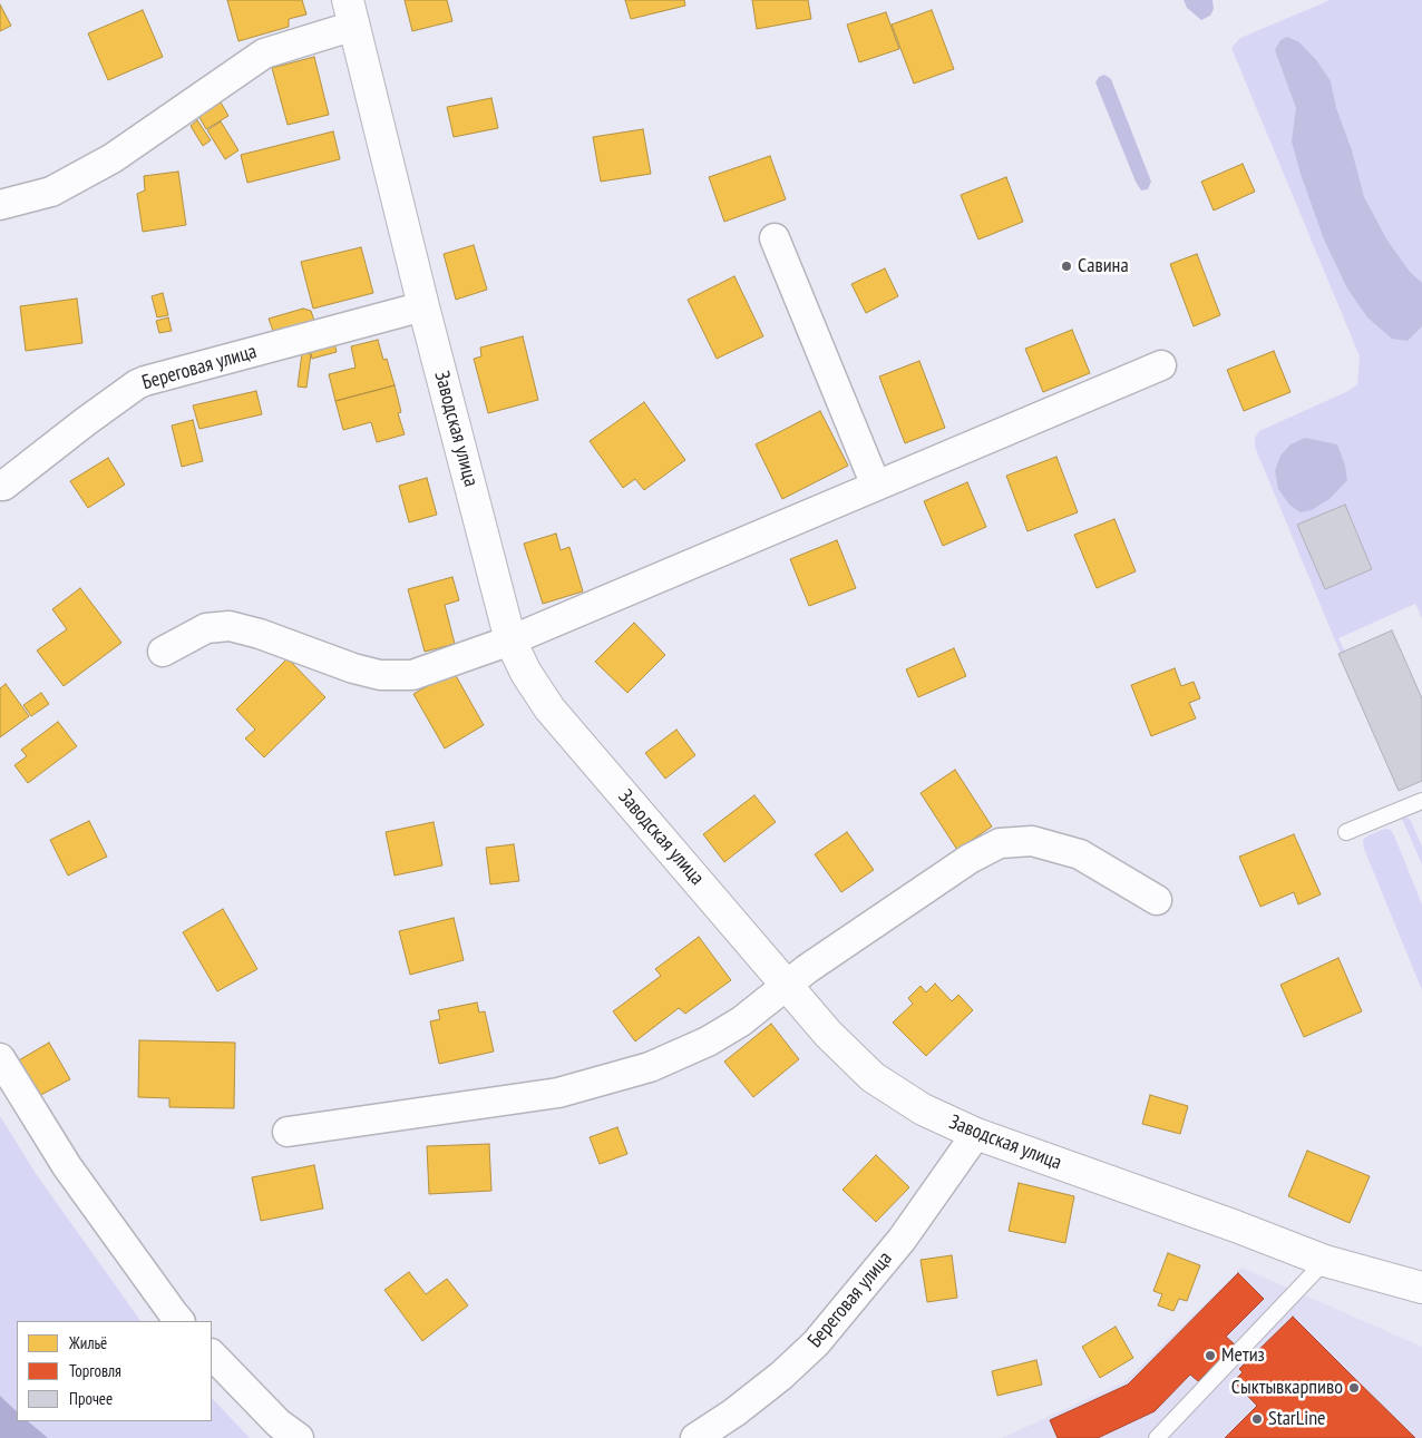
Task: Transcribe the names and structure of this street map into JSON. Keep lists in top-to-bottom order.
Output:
{
  "streets": {
    "street": ["Береговая улица", "Заводская улица"]
  },
  "crossings": [
    ["Береговая улица", "Заводская улица"]
  ],
  "places": [
    "Савина",
    "Метиз",
    "Сыктывкарпиво",
    "StarLine"
  ],
  "legend": ["Жильё", "Торговля", "Прочее"]
}
